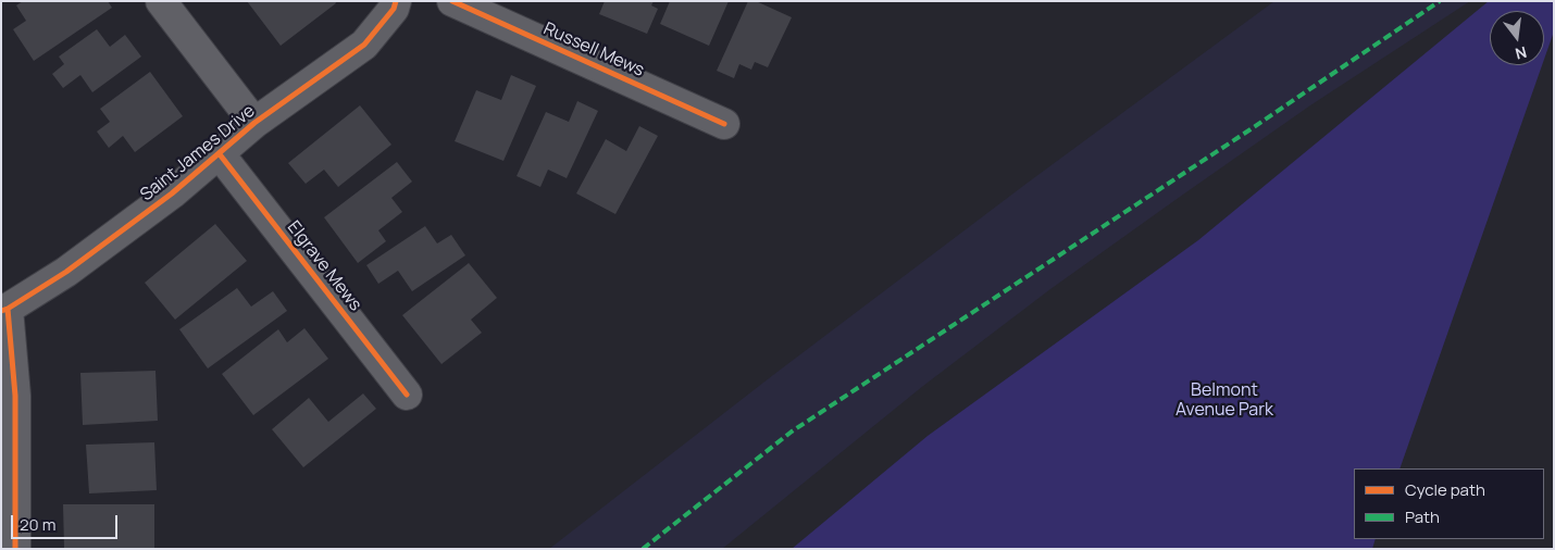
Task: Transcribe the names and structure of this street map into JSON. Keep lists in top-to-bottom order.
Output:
{
  "streets": {
    "street": ["Russell Mews", "Saint James Drive", "Elgrave Mews"]
  },
  "crossings": [
    ["Saint James Drive", "Elgrave Mews"]
  ],
  "parks": ["Belmont Avenue Park"],
  "legend": ["Cycle path", "Path"],
  "scale_bar": "20 m",
  "north": "bottom"
}
